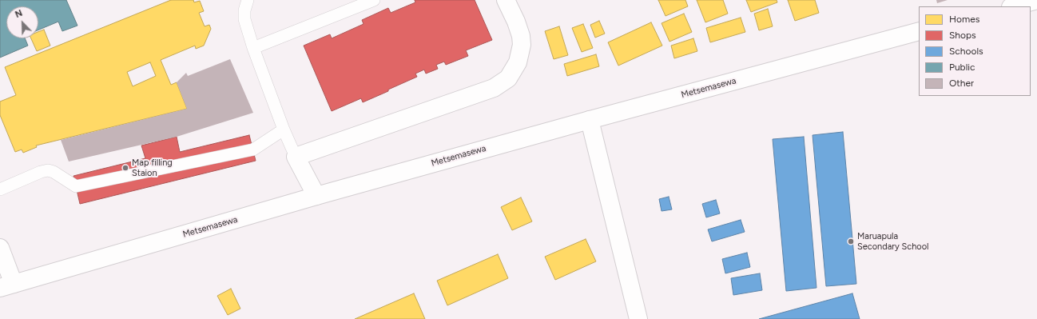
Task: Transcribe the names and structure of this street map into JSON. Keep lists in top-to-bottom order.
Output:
{
  "streets": {
    "street": ["Metsemasewa"]
  },
  "places": ["Map filling Staion", "Maruapula Secondary School"],
  "legend": [
    "Homes",
    "Shops",
    "Schools",
    "Public",
    "Other"
  ],
  "north": "top left"
}
